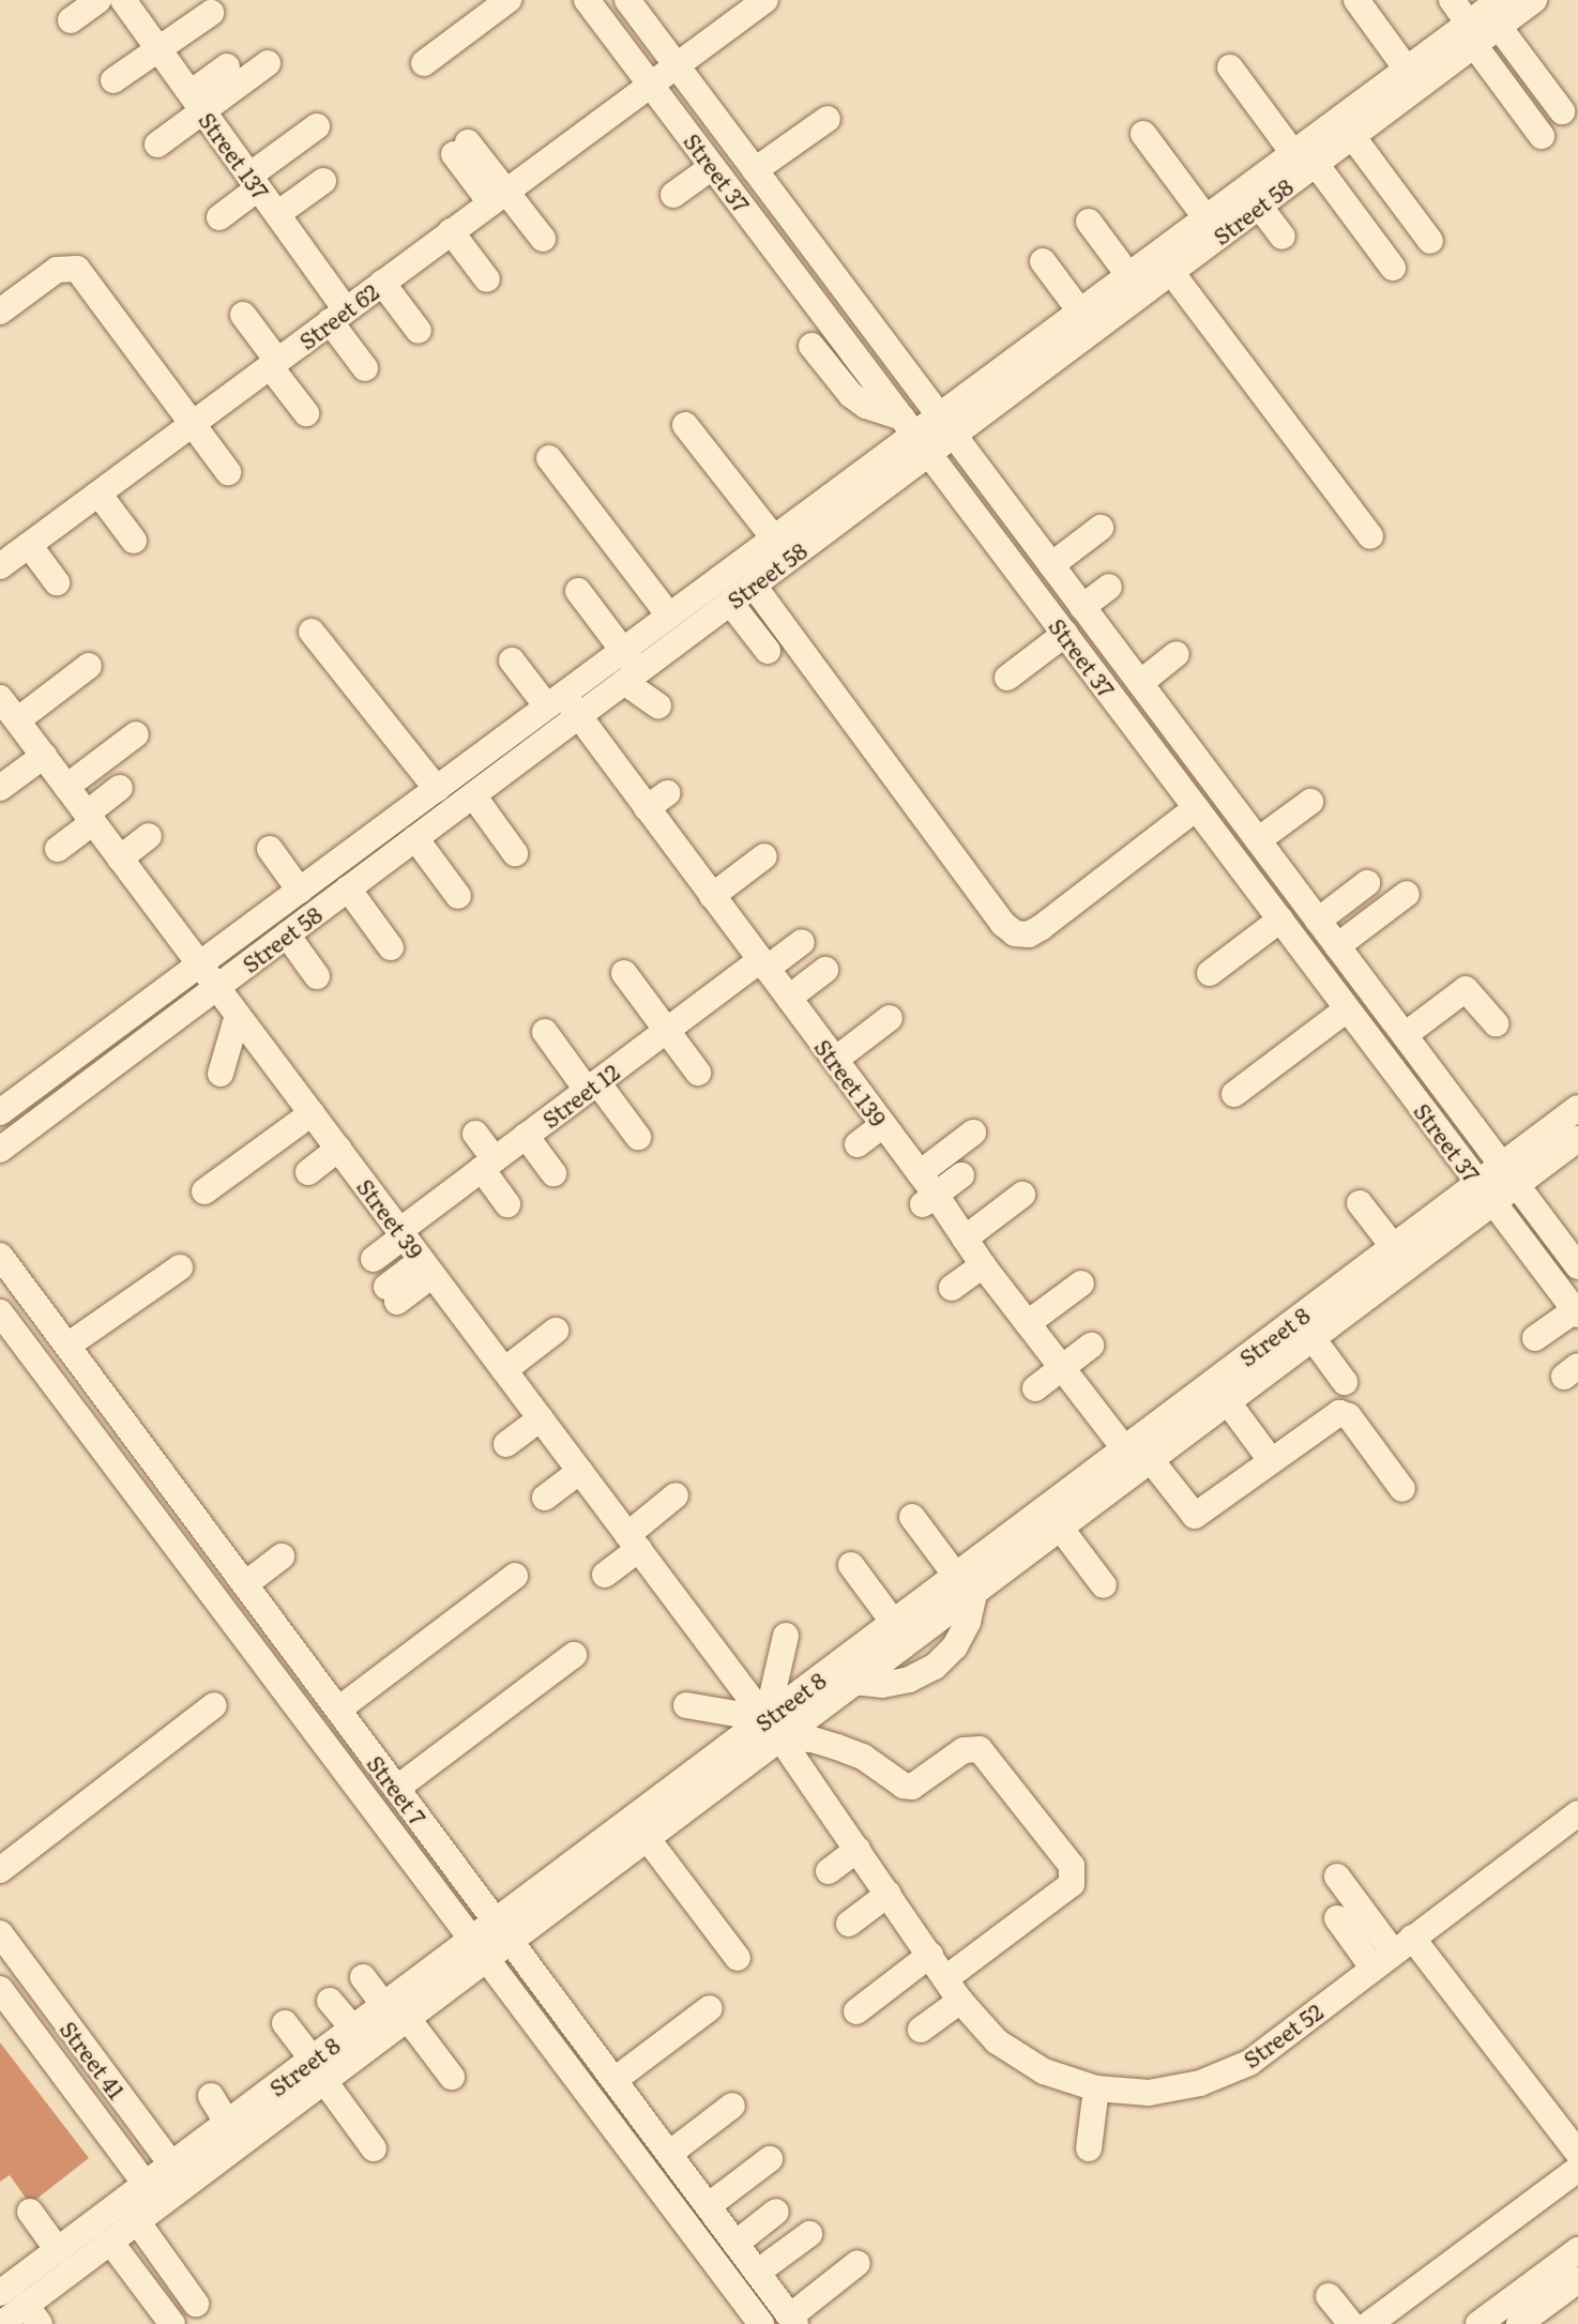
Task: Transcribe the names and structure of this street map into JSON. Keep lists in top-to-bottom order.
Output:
{
  "streets": {
    "street": [
      "Street 137",
      "Street 37",
      "Street 58",
      "Street 62",
      "Street 139",
      "Street 12",
      "Street 39",
      "Street 8",
      "Street 7",
      "Street 52",
      "Street 41"
    ]
  },
  "crossings": [
    ["Street 137", "Street 62"],
    ["Street 37", "Street 58"],
    ["Street 37", "Street 62"],
    ["Street 37", "Street 8"],
    ["Street 58", "Street 139"],
    ["Street 58", "Street 39"],
    ["Street 139", "Street 12"],
    ["Street 139", "Street 8"],
    ["Street 12", "Street 39"],
    ["Street 39", "Street 8"],
    ["Street 39", "Street 52"],
    ["Street 8", "Street 7"],
    ["Street 8", "Street 52"],
    ["Street 8", "Street 41"]
  ]
}
